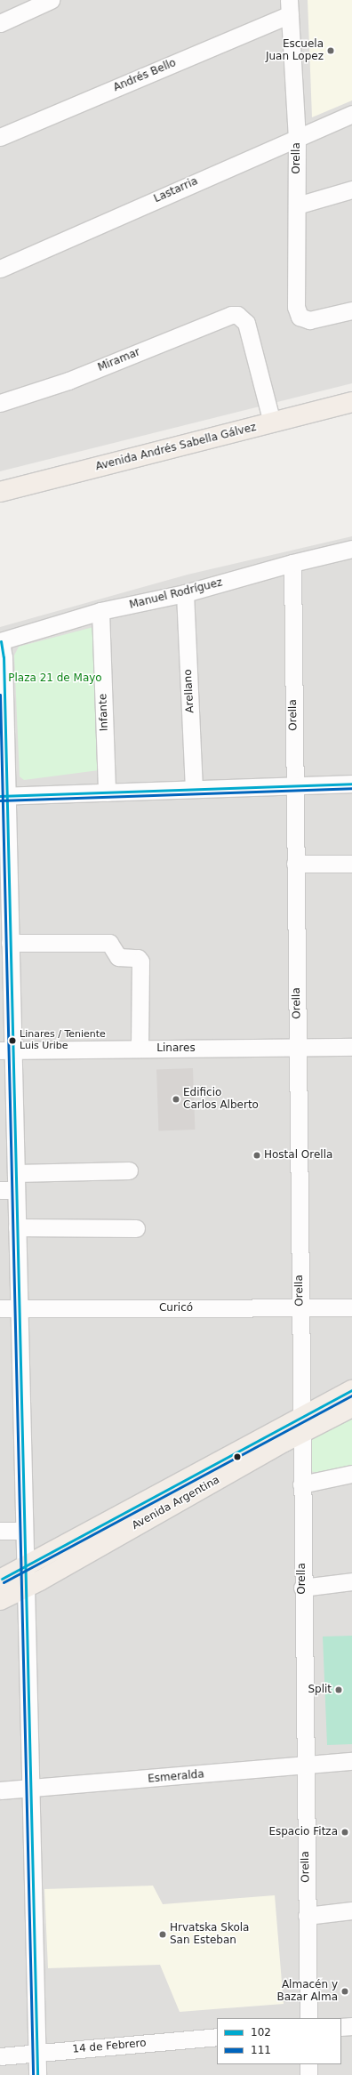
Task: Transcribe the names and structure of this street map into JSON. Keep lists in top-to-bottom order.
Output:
{
  "streets": {
    "main road": ["Avenida Andrés Sabella Gálvez", "Avenida Argentina"],
    "street": [
      "Andrés Bello",
      "Orella",
      "Lastarria",
      "Miramar",
      "Manuel Rodríguez",
      "Arellano",
      "Infante",
      "Linares",
      "Curicó",
      "Esmeralda",
      "14 de Febrero"
    ]
  },
  "crossings": [
    ["Andrés Bello", "Orella"],
    ["Orella", "Lastarria"],
    ["Orella", "Manuel Rodríguez"],
    ["Orella", "Linares"],
    ["Orella", "Curicó"],
    ["Orella", "Avenida Argentina"],
    ["Orella", "Esmeralda"],
    ["Miramar", "Avenida Andrés Sabella Gálvez"],
    ["Manuel Rodríguez", "Arellano"],
    ["Manuel Rodríguez", "Infante"]
  ],
  "parks": ["Plaza 21 de Mayo"],
  "places": [
    "Escuela Juan Lopez",
    "Linares / Teniente Luis Uribe",
    "Edificio Carlos Alberto",
    "Hostal Orella",
    "Split",
    "Espacio Fitza",
    "Hrvatska Skola San Esteban",
    "Almacén y Bazar Alma"
  ],
  "lines": ["transit line 102", "transit line 111"],
  "legend": ["102", "111"]
}
